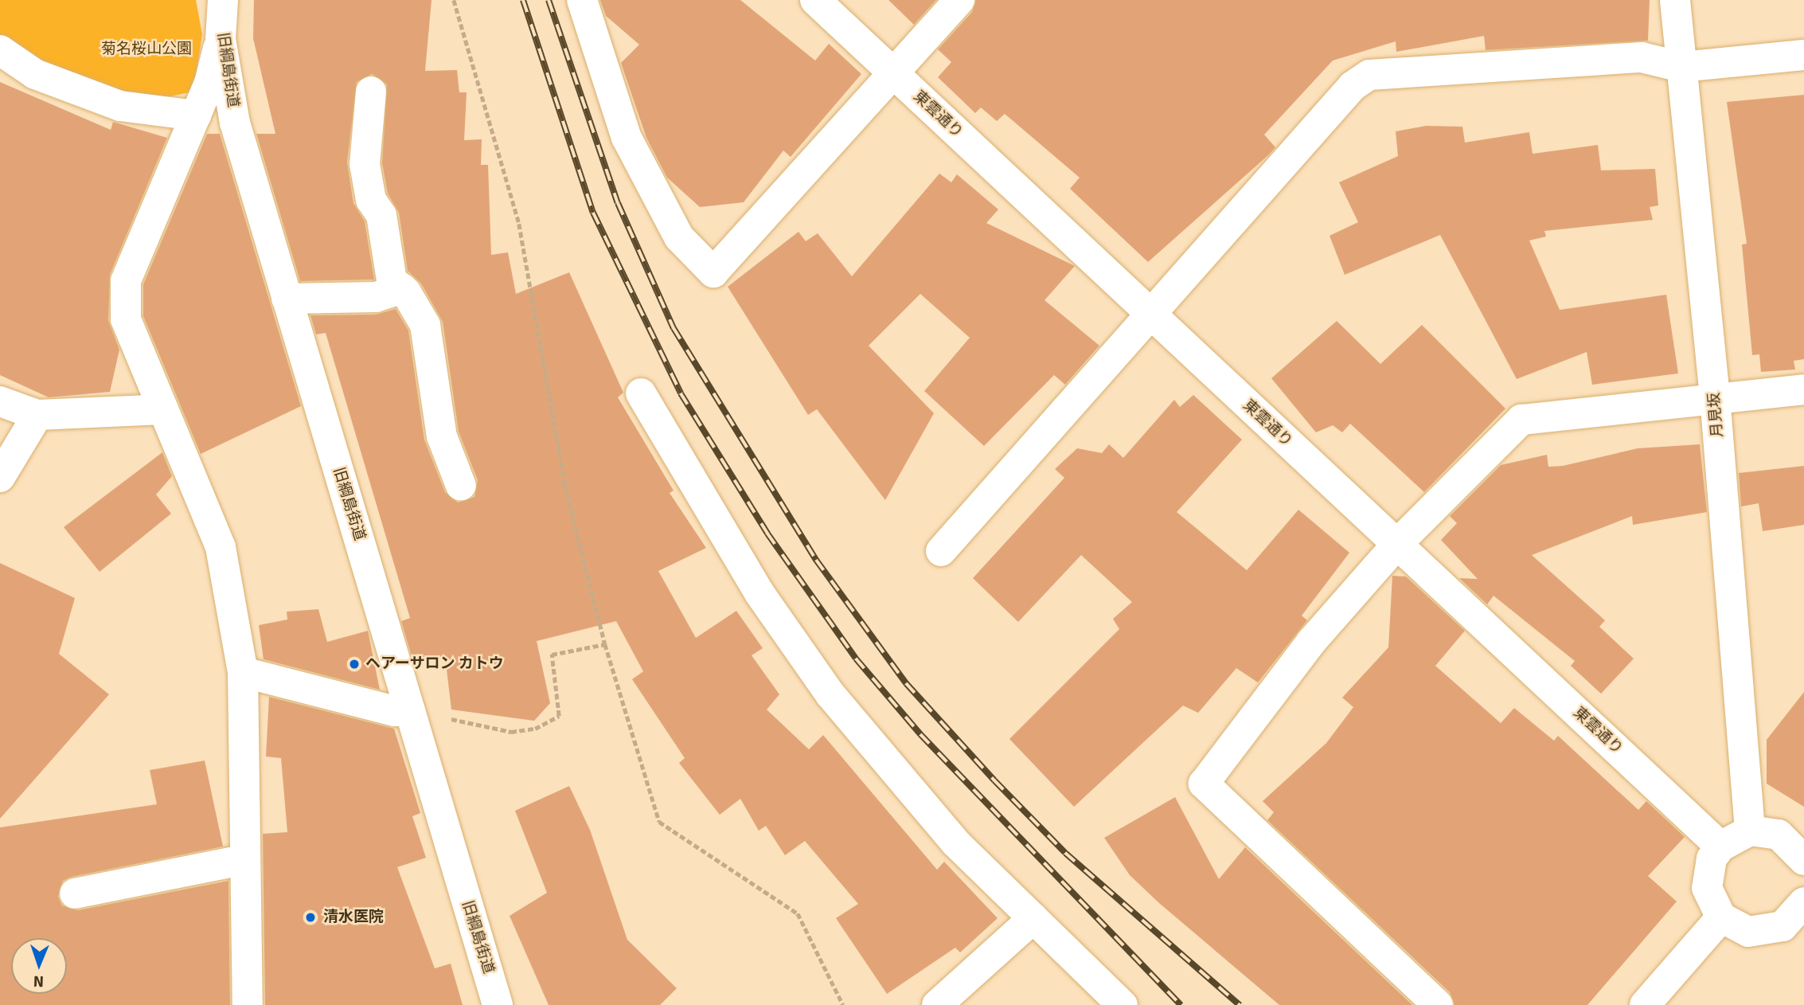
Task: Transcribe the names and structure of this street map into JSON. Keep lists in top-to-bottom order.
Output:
{
  "streets": {
    "street": ["旧綱島街道", "東雲通り", "月見坂"]
  },
  "parks": ["菊名桜山公園"],
  "places": ["ヘアーサロン カトウ", "清水医院"],
  "north": "bottom"
}
